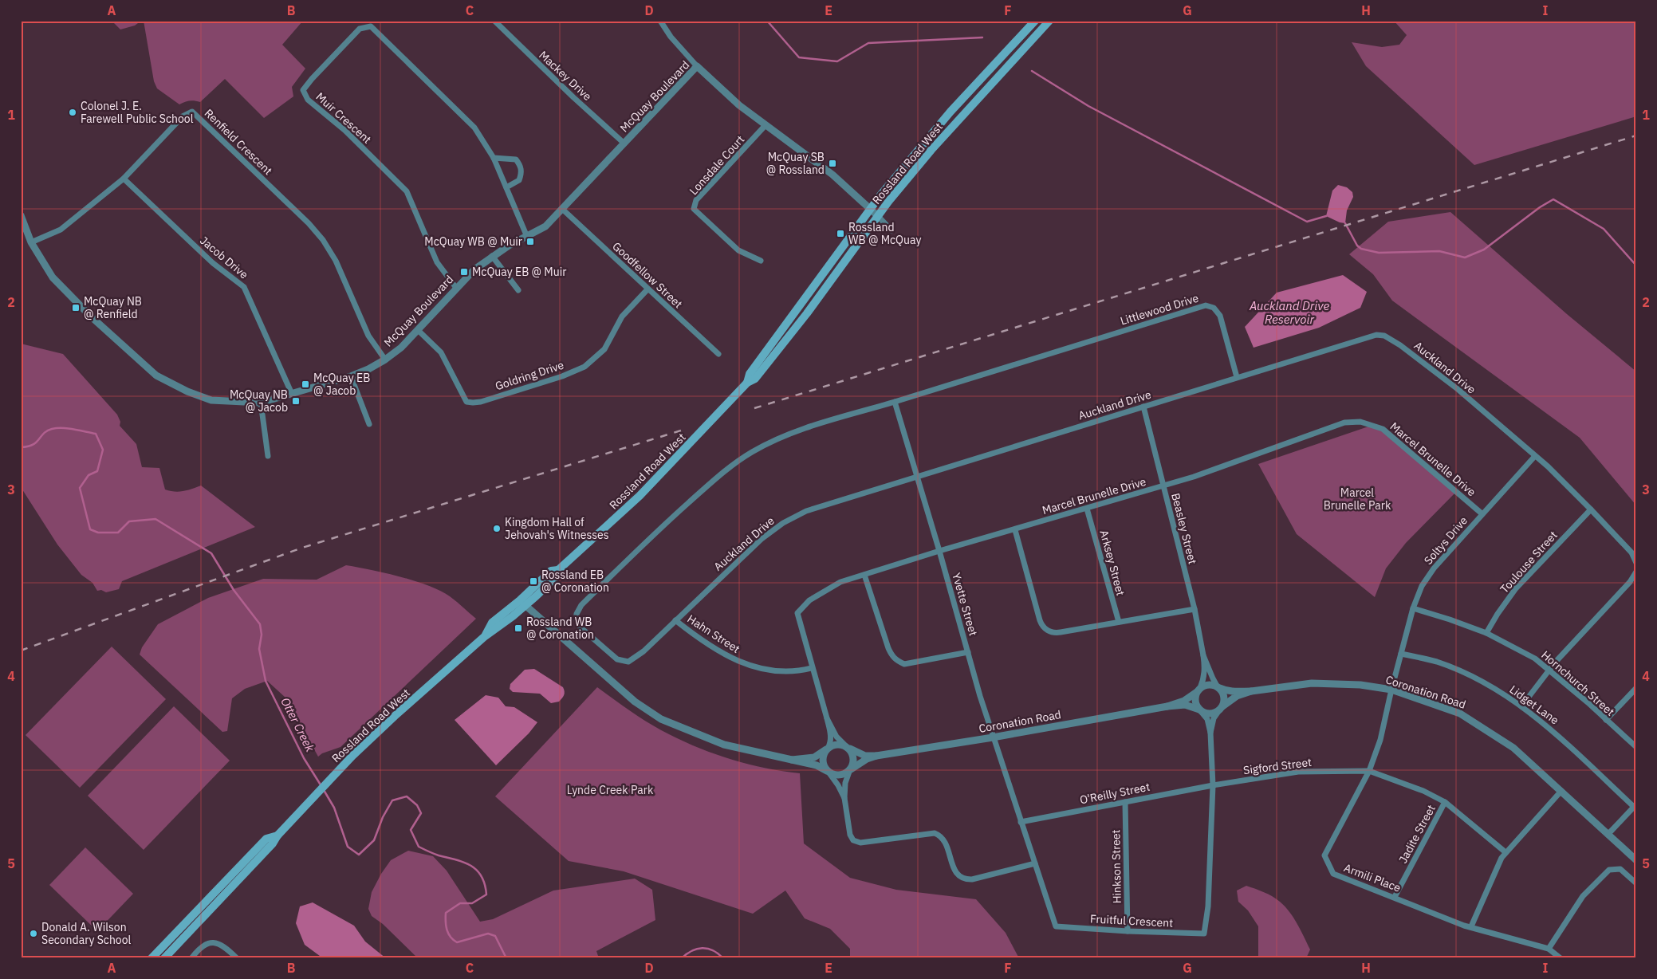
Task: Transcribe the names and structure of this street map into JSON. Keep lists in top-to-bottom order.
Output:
{
  "streets": {
    "main road": ["Rossland Road West"],
    "street": [
      "Mackey Drive",
      "McQuay Boulevard",
      "Muir Crescent",
      "Renfield Crescent",
      "Lonsdale Court",
      "Jacob Drive",
      "Goodfellow Street",
      "Littlewood Drive",
      "Auckland Drive",
      "Goldring Drive",
      "Marcel Brunelle Drive",
      "Beasley Street",
      "Soltys Drive",
      "Toulouse Street",
      "Arksey Street",
      "Yvette Street",
      "Hahn Street",
      "Hornchurch Street",
      "Coronation Road",
      "Lidget Lane",
      "Sigford Street",
      "O'Reilly Street",
      "Jadite Street",
      "Hinkson Street",
      "Armili Place",
      "Fruitful Crescent"
    ]
  },
  "crossings": [
    ["Mackey Drive", "McQuay Boulevard"],
    ["McQuay Boulevard", "Muir Crescent"],
    ["McQuay Boulevard", "Renfield Crescent"],
    ["McQuay Boulevard", "Rossland Road West"],
    ["McQuay Boulevard", "Lonsdale Court"],
    ["McQuay Boulevard", "Jacob Drive"],
    ["McQuay Boulevard", "Goodfellow Street"],
    ["McQuay Boulevard", "Goldring Drive"],
    ["Renfield Crescent", "Jacob Drive"],
    ["Goodfellow Street", "Goldring Drive"],
    ["Littlewood Drive", "Auckland Drive"],
    ["Littlewood Drive", "Yvette Street"],
    ["Auckland Drive", "Beasley Street"],
    ["Auckland Drive", "Soltys Drive"],
    ["Auckland Drive", "Toulouse Street"],
    ["Auckland Drive", "Yvette Street"],
    ["Auckland Drive", "Hahn Street"],
    ["Marcel Brunelle Drive", "Beasley Street"],
    ["Marcel Brunelle Drive", "Soltys Drive"],
    ["Marcel Brunelle Drive", "Arksey Street"],
    ["Marcel Brunelle Drive", "Yvette Street"],
    ["Marcel Brunelle Drive", "Hahn Street"],
    ["Marcel Brunelle Drive", "Coronation Road"],
    ["Beasley Street", "Coronation Road"],
    ["Beasley Street", "Fruitful Crescent"],
    ["Soltys Drive", "Hornchurch Street"],
    ["Soltys Drive", "Lidget Lane"],
    ["Soltys Drive", "Armili Place"],
    ["Toulouse Street", "Hornchurch Street"],
    ["Yvette Street", "Coronation Road"],
    ["Yvette Street", "Fruitful Crescent"],
    ["Coronation Road", "Armili Place"],
    ["Coronation Road", "Fruitful Crescent"],
    ["Lidget Lane", "Armili Place"],
    ["Sigford Street", "O'Reilly Street"],
    ["Sigford Street", "Armili Place"],
    ["Sigford Street", "Fruitful Crescent"],
    ["O'Reilly Street", "Hinkson Street"],
    ["O'Reilly Street", "Fruitful Crescent"],
    ["Jadite Street", "Armili Place"],
    ["Hinkson Street", "Fruitful Crescent"]
  ],
  "water": ["Auckland Drive Reservoir", "Otter Creek"],
  "parks": ["Marcel Brunelle Park", "Lynde Creek Park"],
  "places": {
    "other": ["Colonel J. E. Farewell Public School", "Kingdom Hall of Jehovah's Witnesses", "Donald A. Wilson Secondary School"],
    "transit": [
      "McQuay SB @ Rossland",
      "Rossland WB @ McQuay",
      "McQuay WB @ Muir",
      "McQuay EB @ Muir",
      "McQuay NB @ Renfield",
      "McQuay EB @ Jacob",
      "McQuay NB @ Jacob",
      "Rossland EB @ Coronation",
      "Rossland WB @ Coronation"
    ]
  },
  "grid": {
    "columns": [
      "A",
      "B",
      "C",
      "D",
      "E",
      "F",
      "G",
      "H",
      "I"
    ],
    "rows": [
      "1",
      "2",
      "3",
      "4",
      "5"
    ]
  }
}
